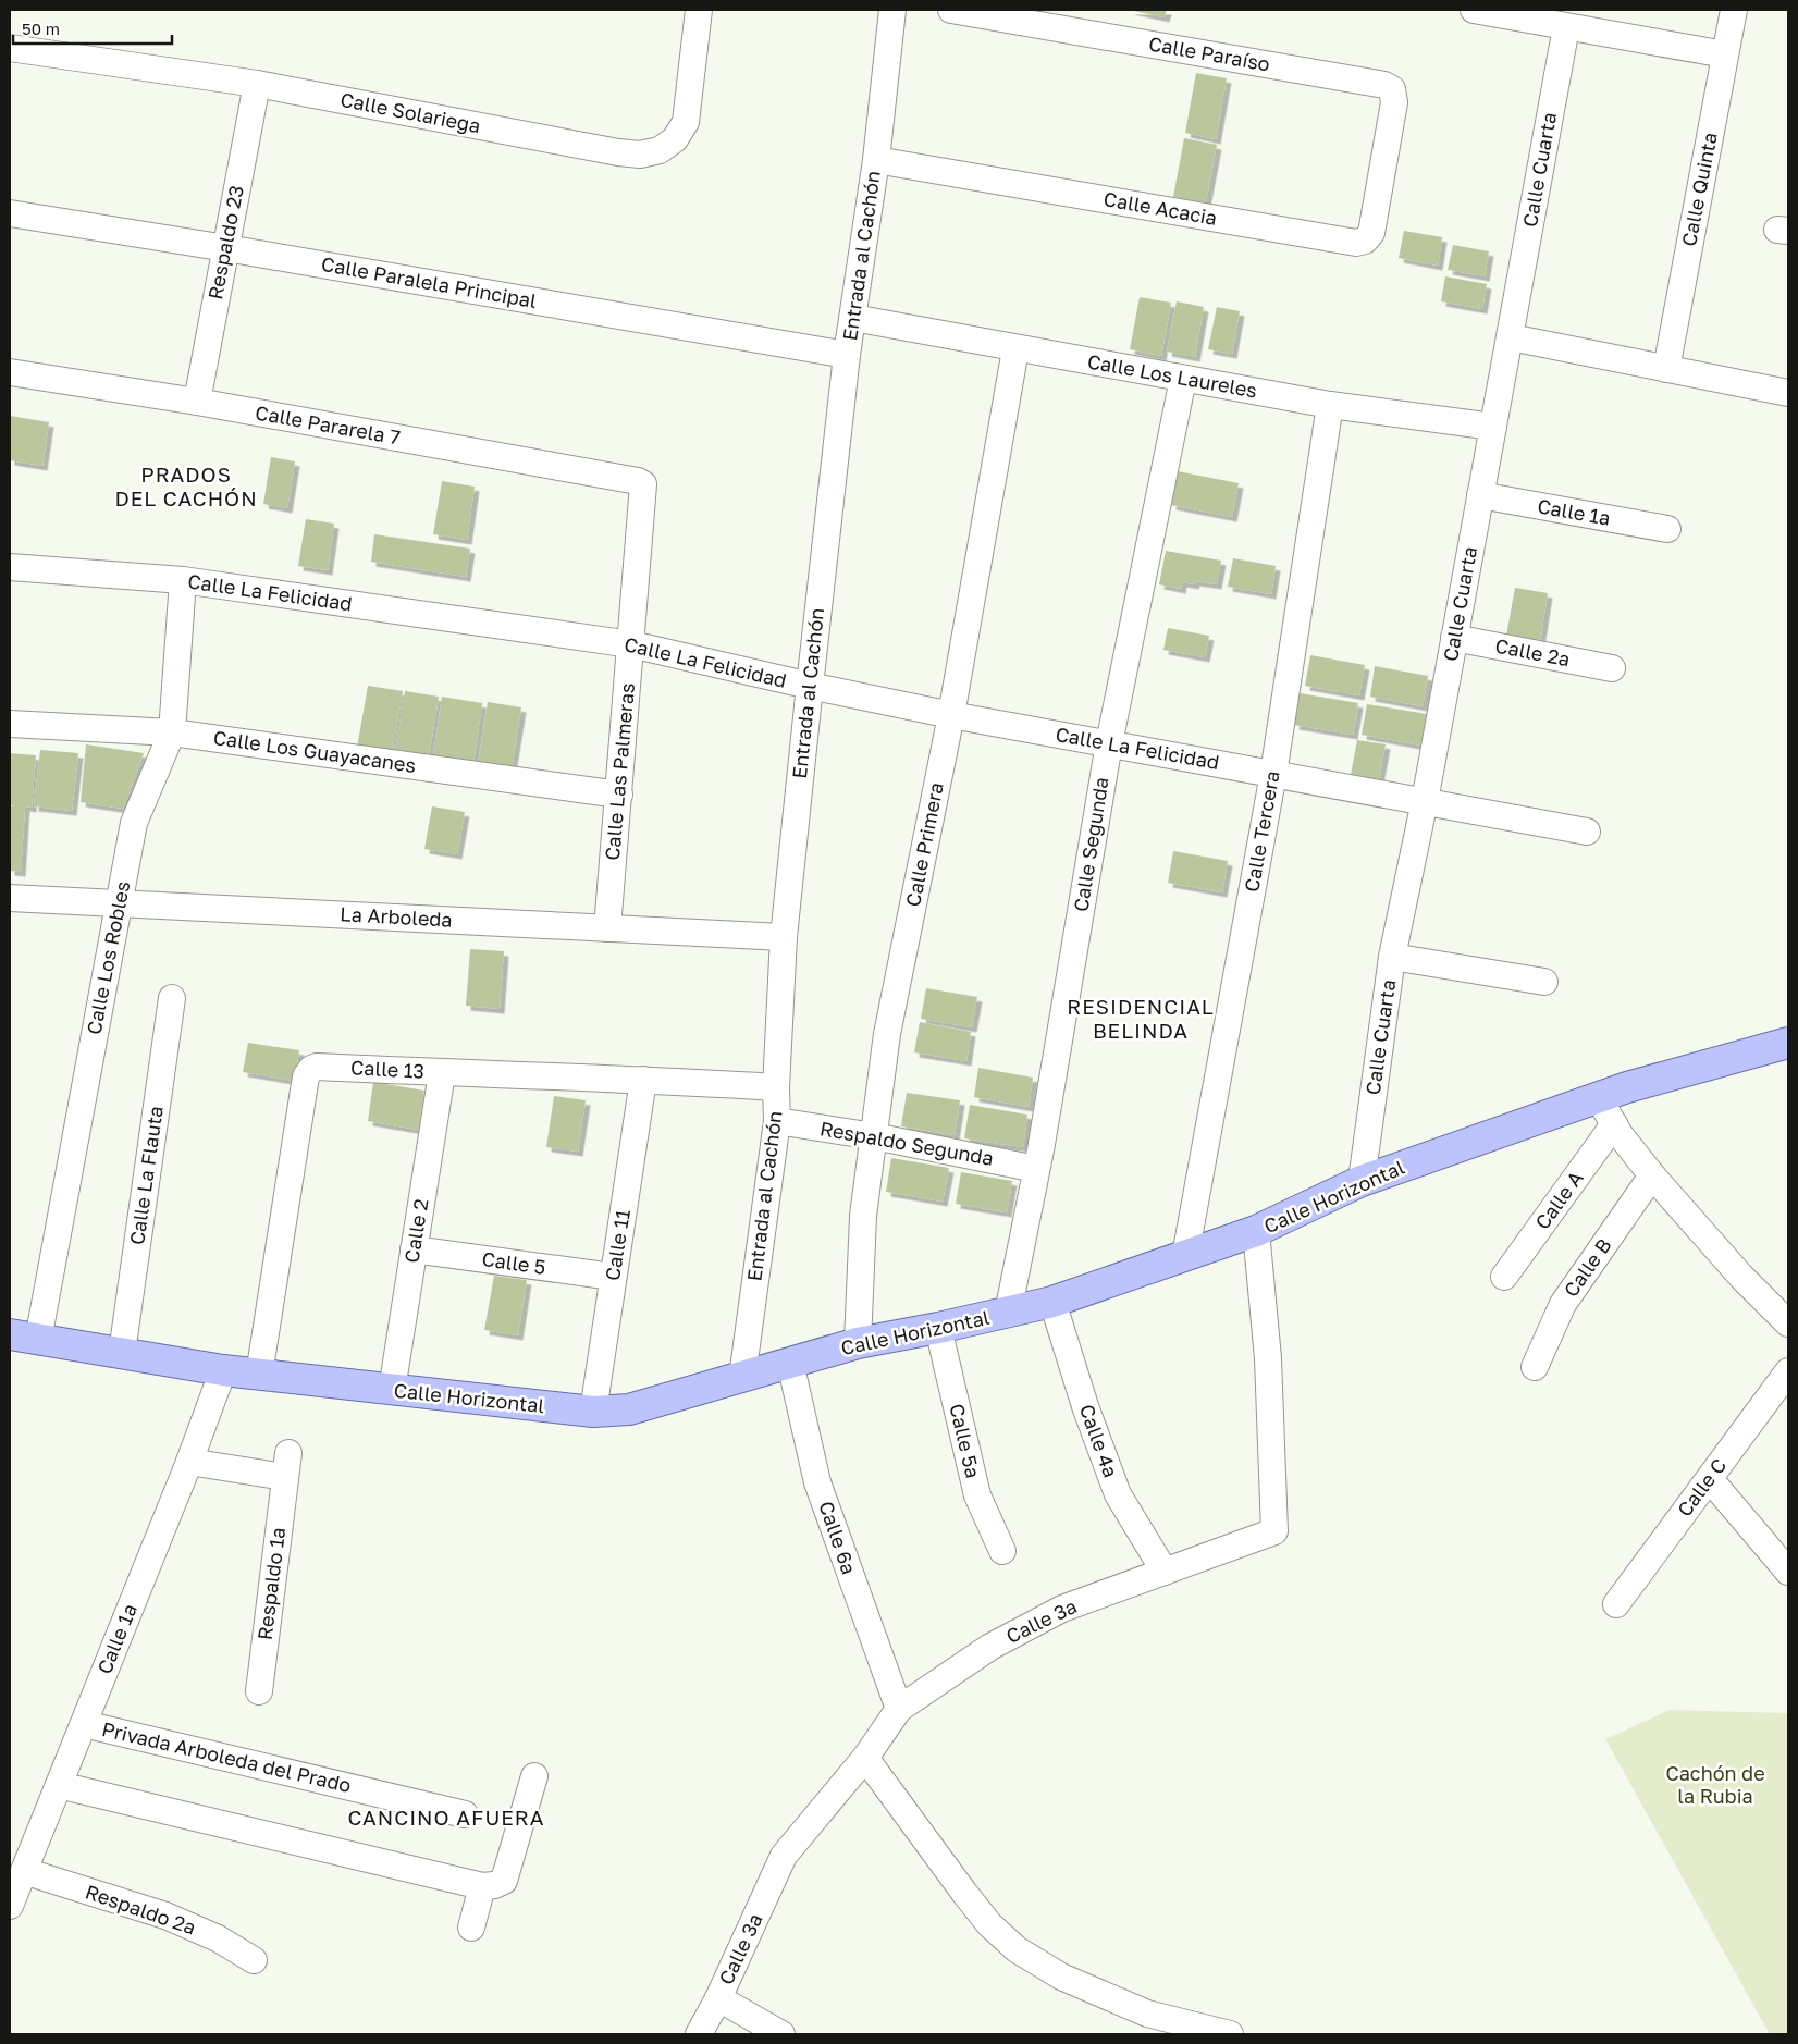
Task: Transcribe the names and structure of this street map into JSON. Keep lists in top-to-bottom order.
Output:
{
  "streets": {
    "main road": ["Calle Horizontal"],
    "street": [
      "Calle Paraíso",
      "Calle Solariega",
      "Calle Cuarta",
      "Calle Quinta",
      "Calle Acacia",
      "Respaldo 23",
      "Entrada al Cachón",
      "Calle Paralela Principal",
      "Calle Los Laureles",
      "Calle Pararela 7",
      "Calle 1a",
      "Calle La Felicidad",
      "Calle 2a",
      "Calle Los Guayacanes",
      "Calle Las Palmeras",
      "Calle Tercera",
      "Calle Primera",
      "Calle Segunda",
      "La Arboleda",
      "Calle Los Robles",
      "Calle 13",
      "Respaldo Segunda",
      "Calle La Flauta",
      "Calle A",
      "Calle 2",
      "Calle 11",
      "Calle 5",
      "Calle B",
      "Calle 5a",
      "Calle 4a",
      "Calle C",
      "Calle 6a",
      "Respaldo 1a",
      "Calle 3a",
      "Privada Arboleda del Prado",
      "Respaldo 2a"
    ]
  },
  "crossings": [
    ["Calle Paraíso", "Calle Acacia"],
    ["Calle Solariega", "Respaldo 23"],
    ["Calle Cuarta", "Calle Los Laureles"],
    ["Calle Cuarta", "Calle 1a"],
    ["Calle Cuarta", "Calle La Felicidad"],
    ["Calle Cuarta", "Calle 2a"],
    ["Calle Cuarta", "Calle Horizontal"],
    ["Calle Acacia", "Entrada al Cachón"],
    ["Respaldo 23", "Calle Paralela Principal"],
    ["Respaldo 23", "Calle Pararela 7"],
    ["Entrada al Cachón", "Calle Paralela Principal"],
    ["Entrada al Cachón", "Calle Los Laureles"],
    ["Entrada al Cachón", "Calle La Felicidad"],
    ["Entrada al Cachón", "La Arboleda"],
    ["Entrada al Cachón", "Calle 13"],
    ["Entrada al Cachón", "Respaldo Segunda"],
    ["Entrada al Cachón", "Calle Horizontal"],
    ["Calle Los Laureles", "Calle Tercera"],
    ["Calle Los Laureles", "Calle Primera"],
    ["Calle Los Laureles", "Calle Segunda"],
    ["Calle Pararela 7", "Calle Las Palmeras"],
    ["Calle 1a", "Calle Horizontal"],
    ["Calle 1a", "Respaldo 1a"],
    ["Calle 1a", "Privada Arboleda del Prado"],
    ["Calle 1a", "Respaldo 2a"],
    ["Calle La Felicidad", "Calle Las Palmeras"],
    ["Calle La Felicidad", "Calle Tercera"],
    ["Calle La Felicidad", "Calle Primera"],
    ["Calle La Felicidad", "Calle Segunda"],
    ["Calle La Felicidad", "Calle Los Robles"],
    ["Calle Los Guayacanes", "Calle Las Palmeras"],
    ["Calle Los Guayacanes", "Calle Los Robles"],
    ["Calle Las Palmeras", "La Arboleda"],
    ["Calle Tercera", "Calle Horizontal"],
    ["Calle Primera", "Respaldo Segunda"],
    ["Calle Primera", "Calle Horizontal"],
    ["Calle Segunda", "Respaldo Segunda"],
    ["Calle Segunda", "Calle Horizontal"],
    ["La Arboleda", "Calle Los Robles"],
    ["Calle Los Robles", "Calle Horizontal"],
    ["Calle 13", "Calle Horizontal"],
    ["Calle 13", "Calle 2"],
    ["Calle 13", "Calle 11"],
    ["Calle La Flauta", "Calle Horizontal"],
    ["Calle Horizontal", "Calle 2"],
    ["Calle Horizontal", "Calle 11"],
    ["Calle Horizontal", "Calle 5a"],
    ["Calle Horizontal", "Calle 4a"],
    ["Calle Horizontal", "Calle 6a"],
    ["Calle Horizontal", "Calle 3a"],
    ["Calle 2", "Calle 5"],
    ["Calle 11", "Calle 5"],
    ["Calle 4a", "Calle 3a"],
    ["Calle 6a", "Calle 3a"]
  ],
  "districts": ["PRADOS DEL CACHÓN", "RESIDENCIAL BELINDA", "CANCINO AFUERA"],
  "parks": ["Cachón de la Rubia"],
  "scale_bar": "50 m"
}
